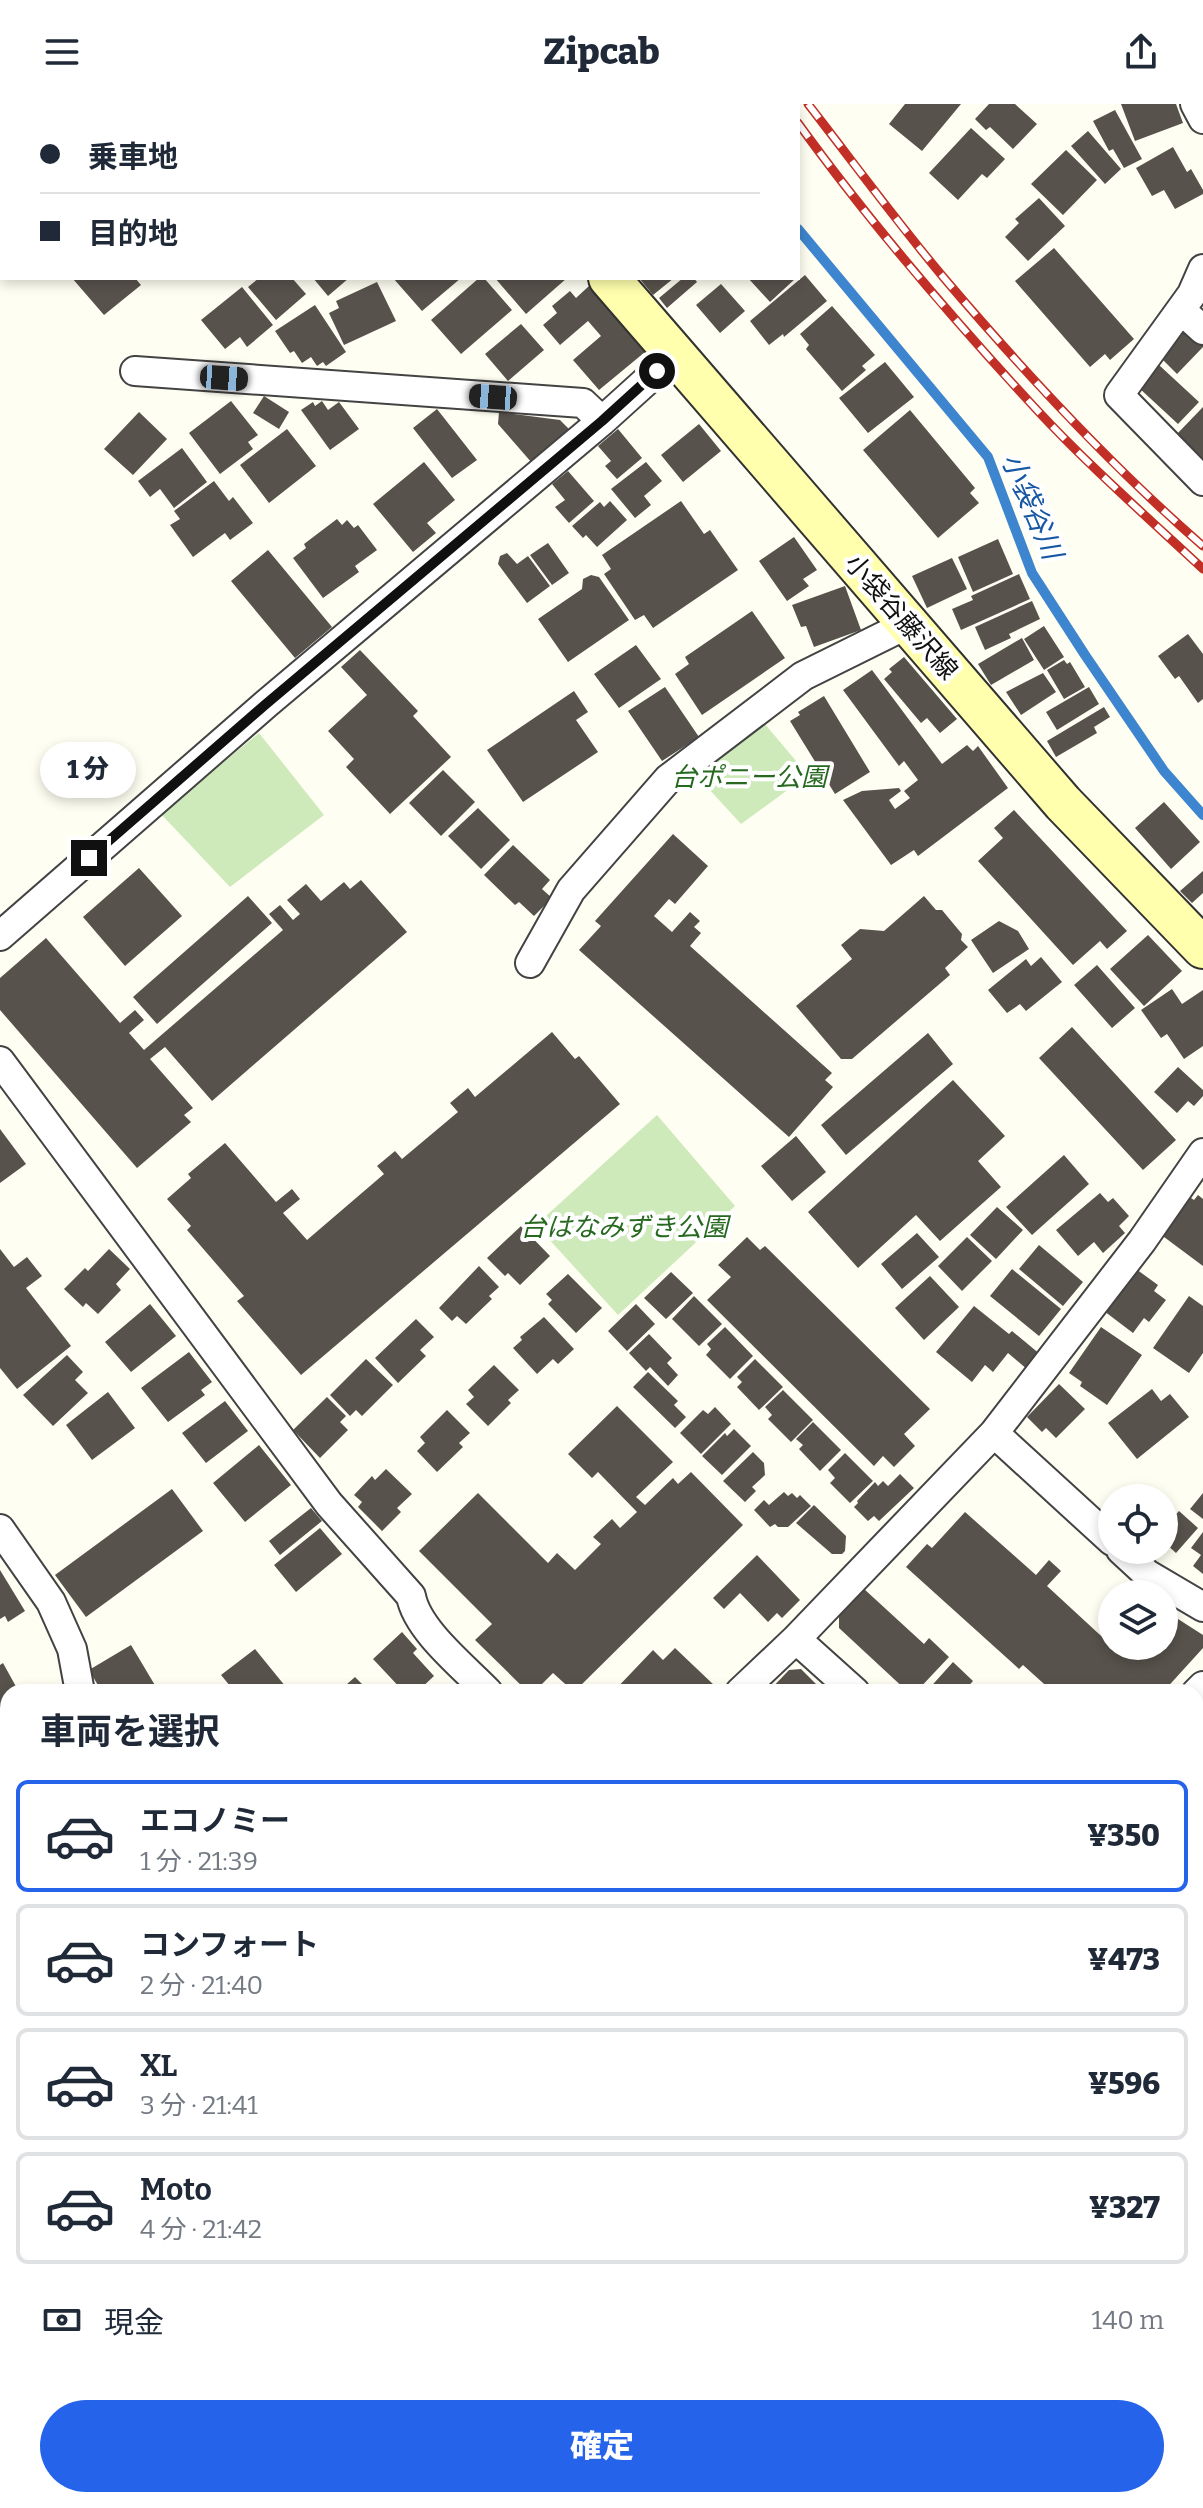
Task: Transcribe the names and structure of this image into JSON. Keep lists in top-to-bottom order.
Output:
{
  "streets": {
    "main road": ["小袋谷藤沢線"]
  },
  "water": ["小袋谷川"],
  "parks": ["台ポニー公園", "台はなみずき公園"],
  "page": {
    "header": "Zipcab",
    "banner": ["乗車地", "目的地"],
    "bubble": "1 分",
    "heading": "車両を選択",
    "list": [
      {
        "name": "エコノミー",
        "note": "1 分 · 21:39",
        "value": "¥350"
      },
      {
        "name": "コンフォート",
        "note": "2 分 · 21:40",
        "value": "¥473"
      },
      {
        "name": "XL",
        "note": "3 分 · 21:41",
        "value": "¥596"
      },
      {
        "name": "Moto",
        "note": "4 分 · 21:42",
        "value": "¥327"
      }
    ],
    "pay": ["現金", "140 m"],
    "buttons": "確定"
  }
}
